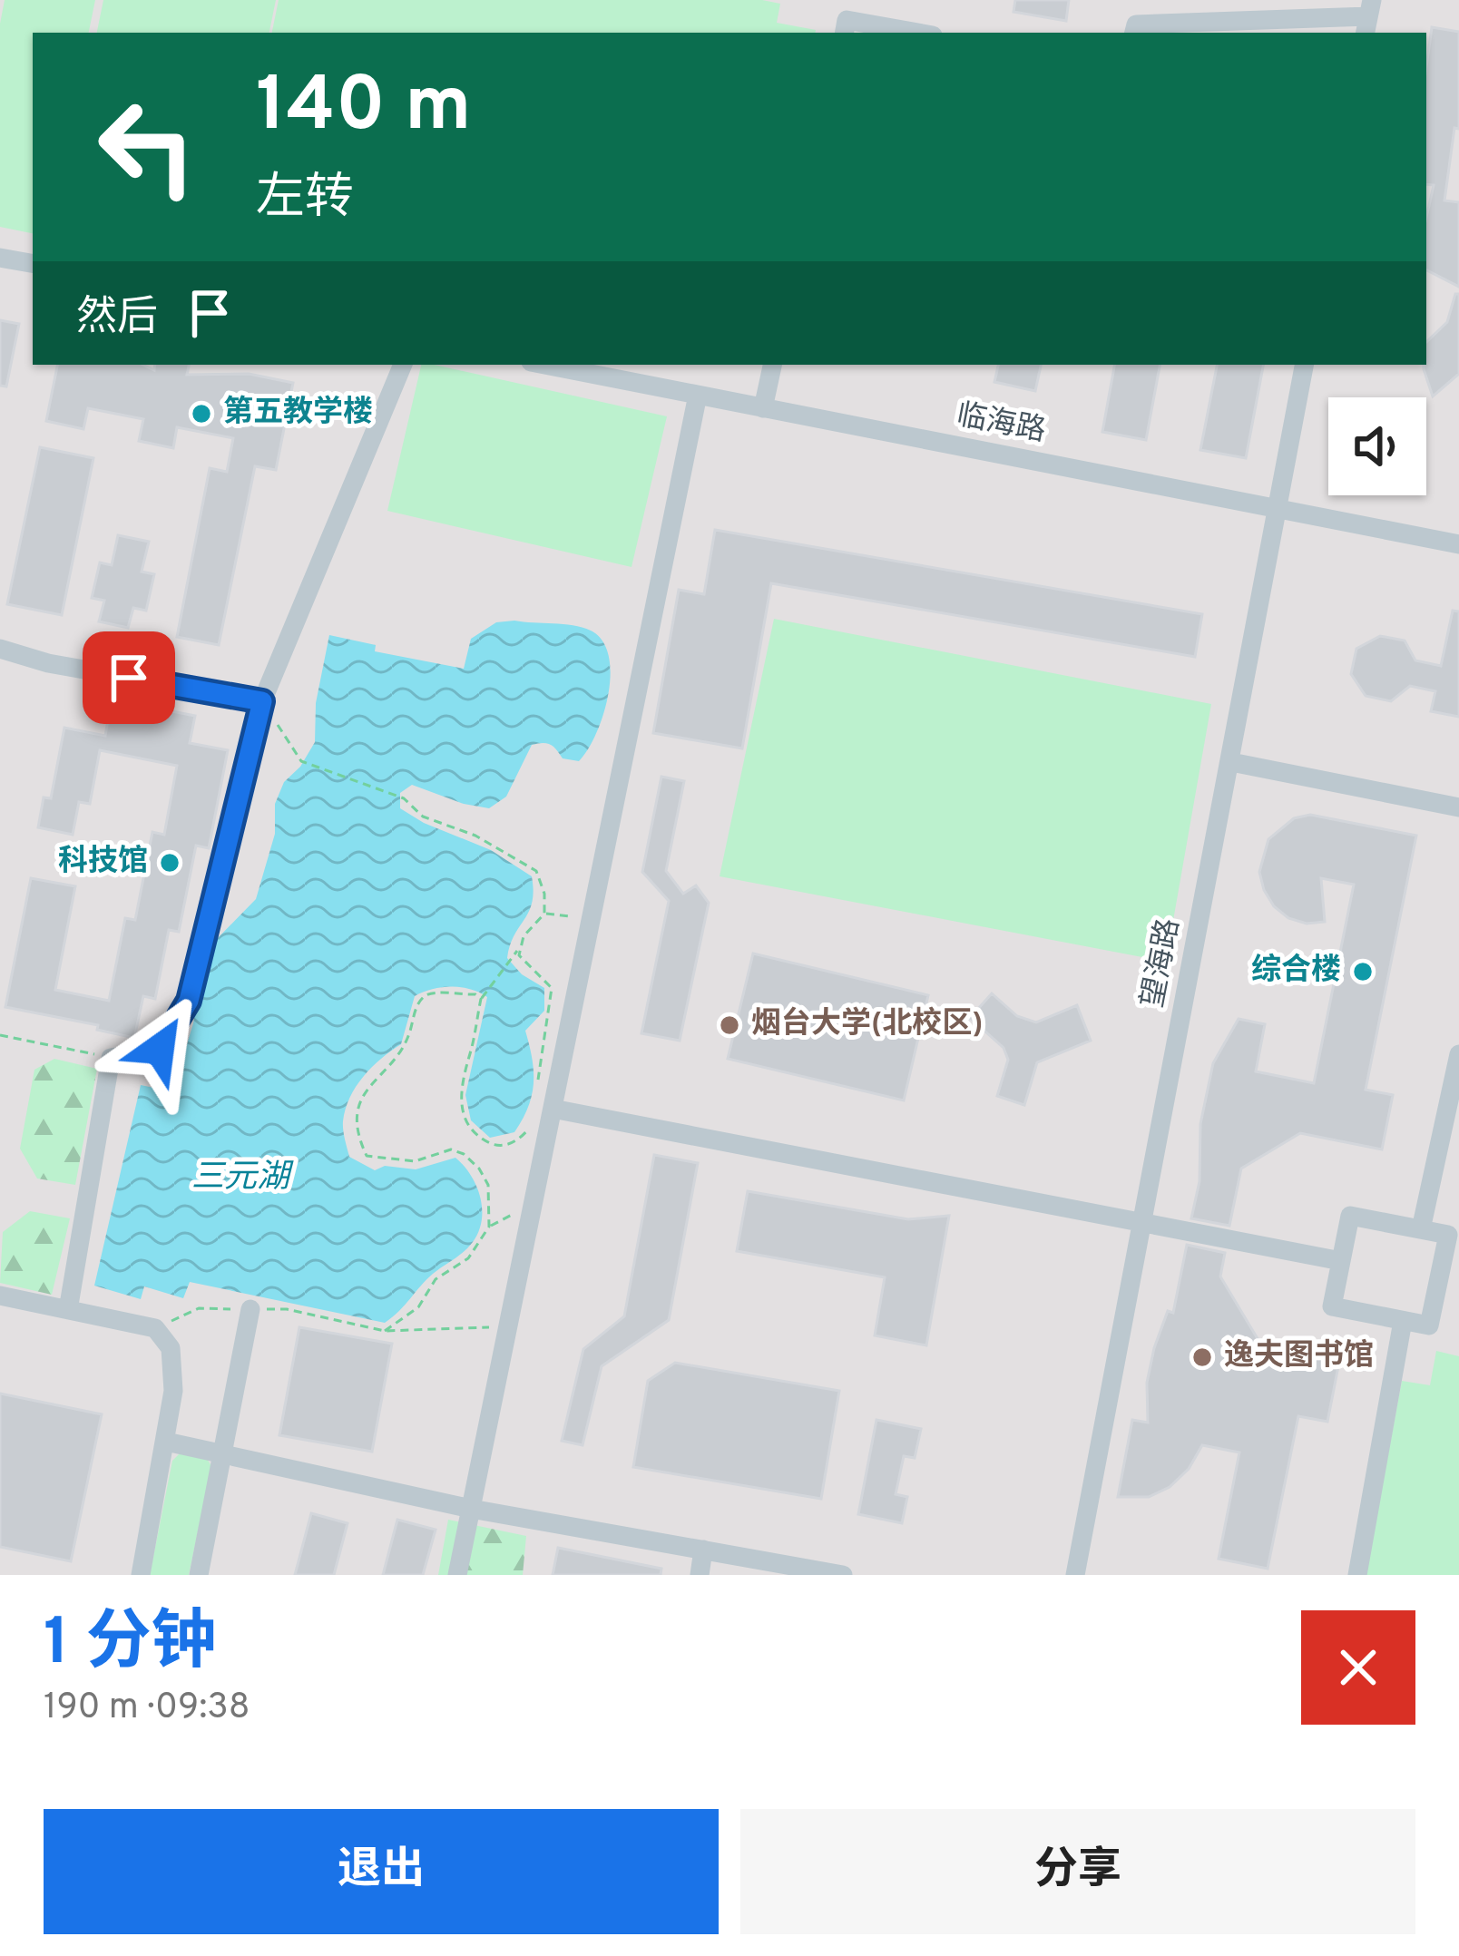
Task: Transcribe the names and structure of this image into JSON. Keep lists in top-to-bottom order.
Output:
{
  "streets": {
    "street": ["临海路", "望海路"]
  },
  "crossings": [
    ["临海路", "望海路"]
  ],
  "water": ["三元湖"],
  "places": [
    "第五教学楼",
    "科技馆",
    "综合楼",
    "烟台大学(北校区)",
    "逸夫图书馆"
  ],
  "page": {
    "turn": ["140 m", "左转"],
    "then": "然后",
    "heading": ["1 分钟", "190 m · 09:38"],
    "buttons": ["退出", "分享"]
  }
}
